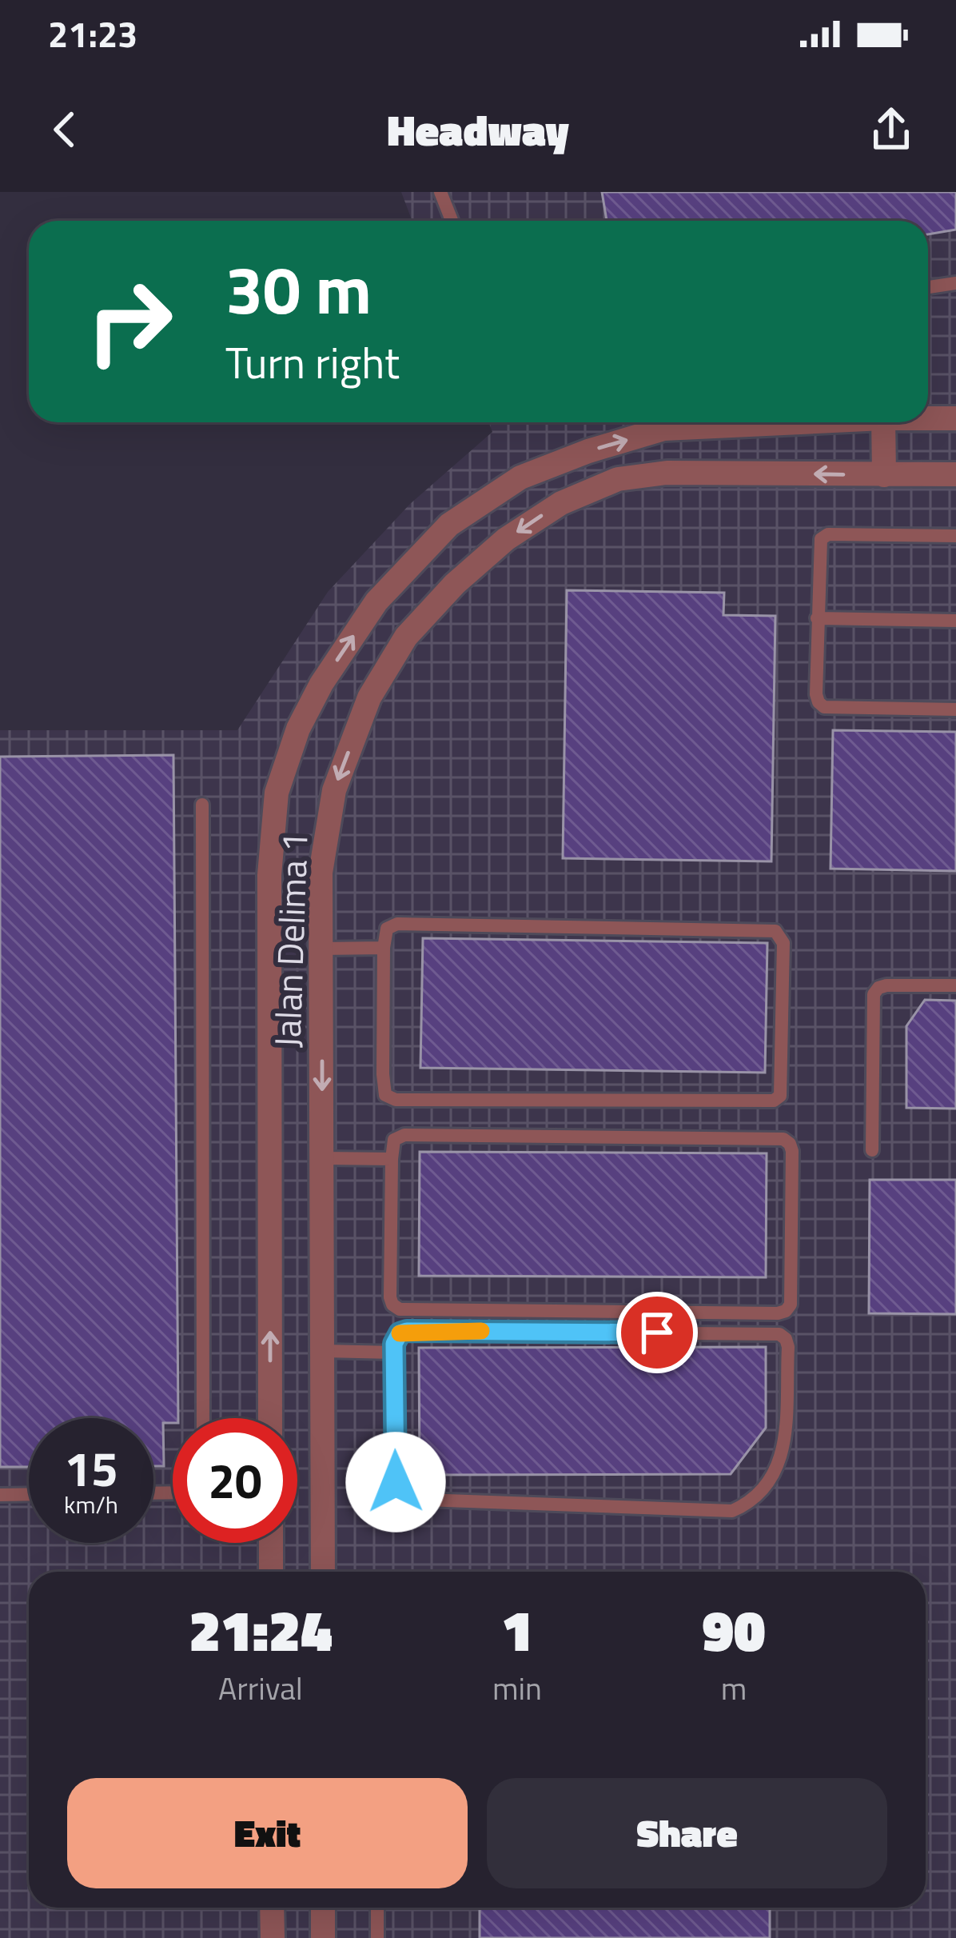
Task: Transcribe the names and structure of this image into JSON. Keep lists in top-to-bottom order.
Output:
{
  "streets": {
    "street": ["Jalan Delima 1"]
  },
  "page": {
    "status": "21:23",
    "header": "Headway",
    "turn": ["30 m", "Turn right"],
    "speed": "15 km/h",
    "limit": "20",
    "eta": [
      "21:24",
      "Arrival",
      "1",
      "min",
      "90",
      "m"
    ],
    "buttons": ["Exit", "Share"]
  }
}
